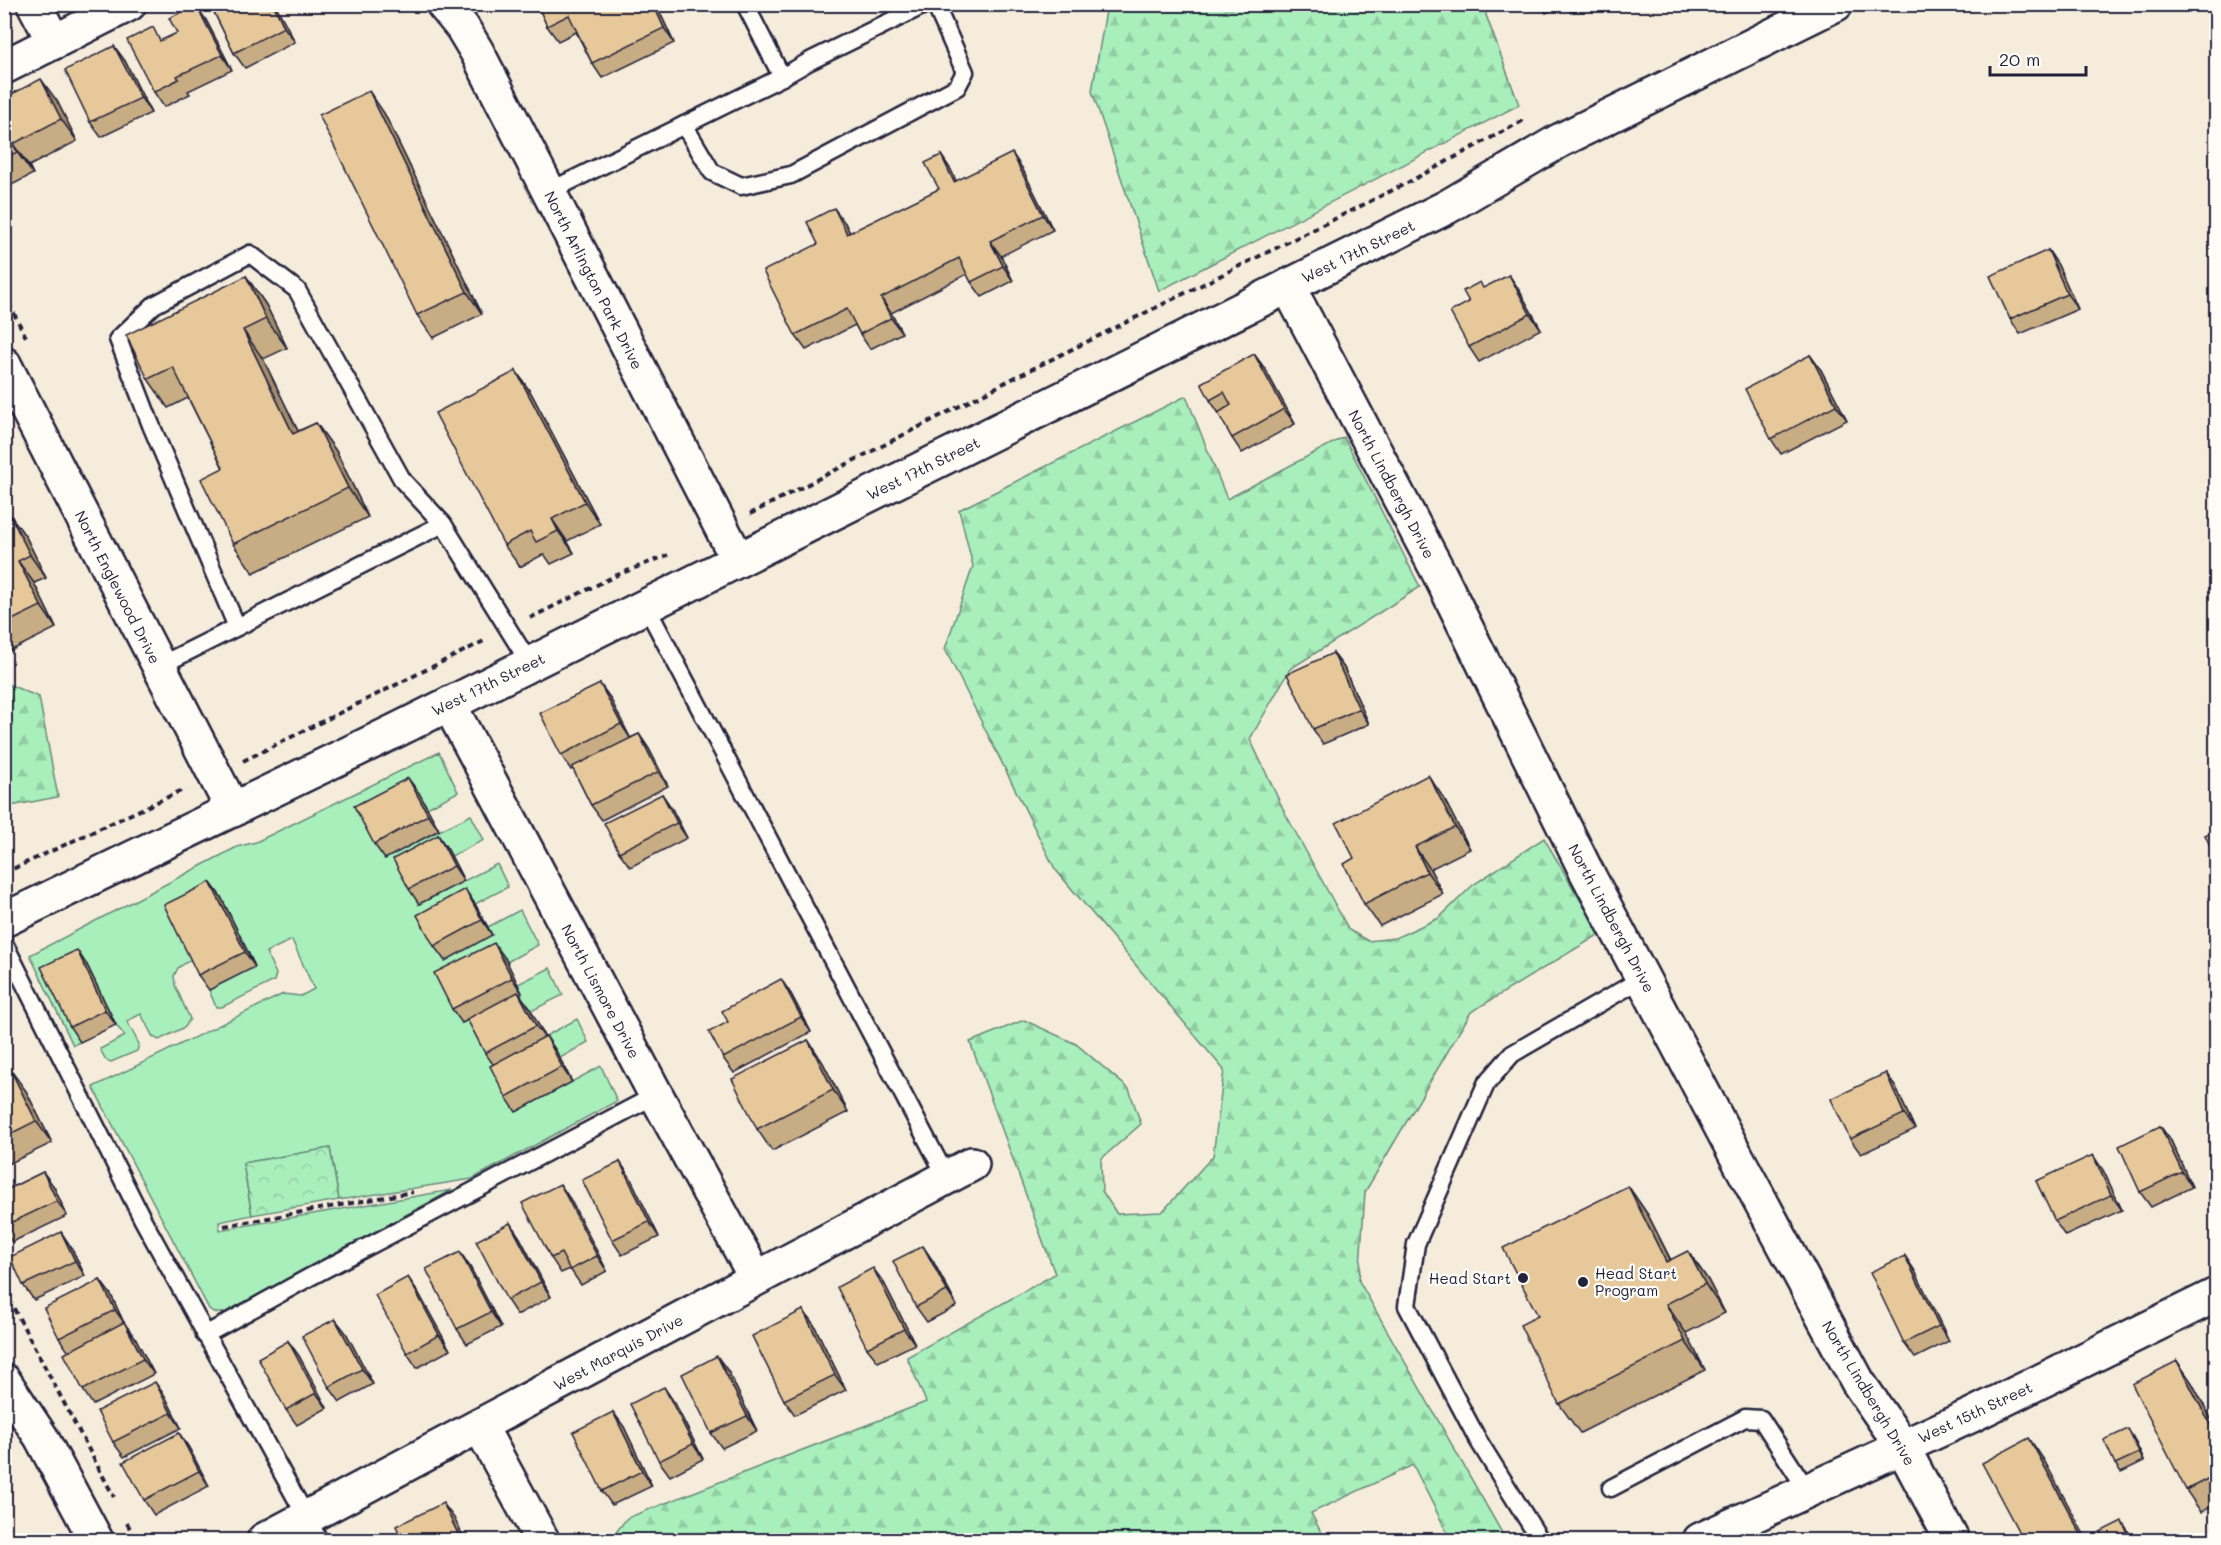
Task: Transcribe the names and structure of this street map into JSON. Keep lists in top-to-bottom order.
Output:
{
  "streets": {
    "street": [
      "West 17th Street",
      "North Arlington Park Drive",
      "North Lindbergh Drive",
      "North Englewood Drive",
      "North Lismore Drive",
      "West Marquis Drive",
      "West 15th Street"
    ]
  },
  "crossings": [
    ["West 17th Street", "North Arlington Park Drive"],
    ["West 17th Street", "North Lindbergh Drive"],
    ["West 17th Street", "North Englewood Drive"],
    ["West 17th Street", "North Lismore Drive"],
    ["North Lindbergh Drive", "West 15th Street"],
    ["North Lismore Drive", "West Marquis Drive"]
  ],
  "places": ["Head Start", "Head Start Program"],
  "scale_bar": "20 m"
}
